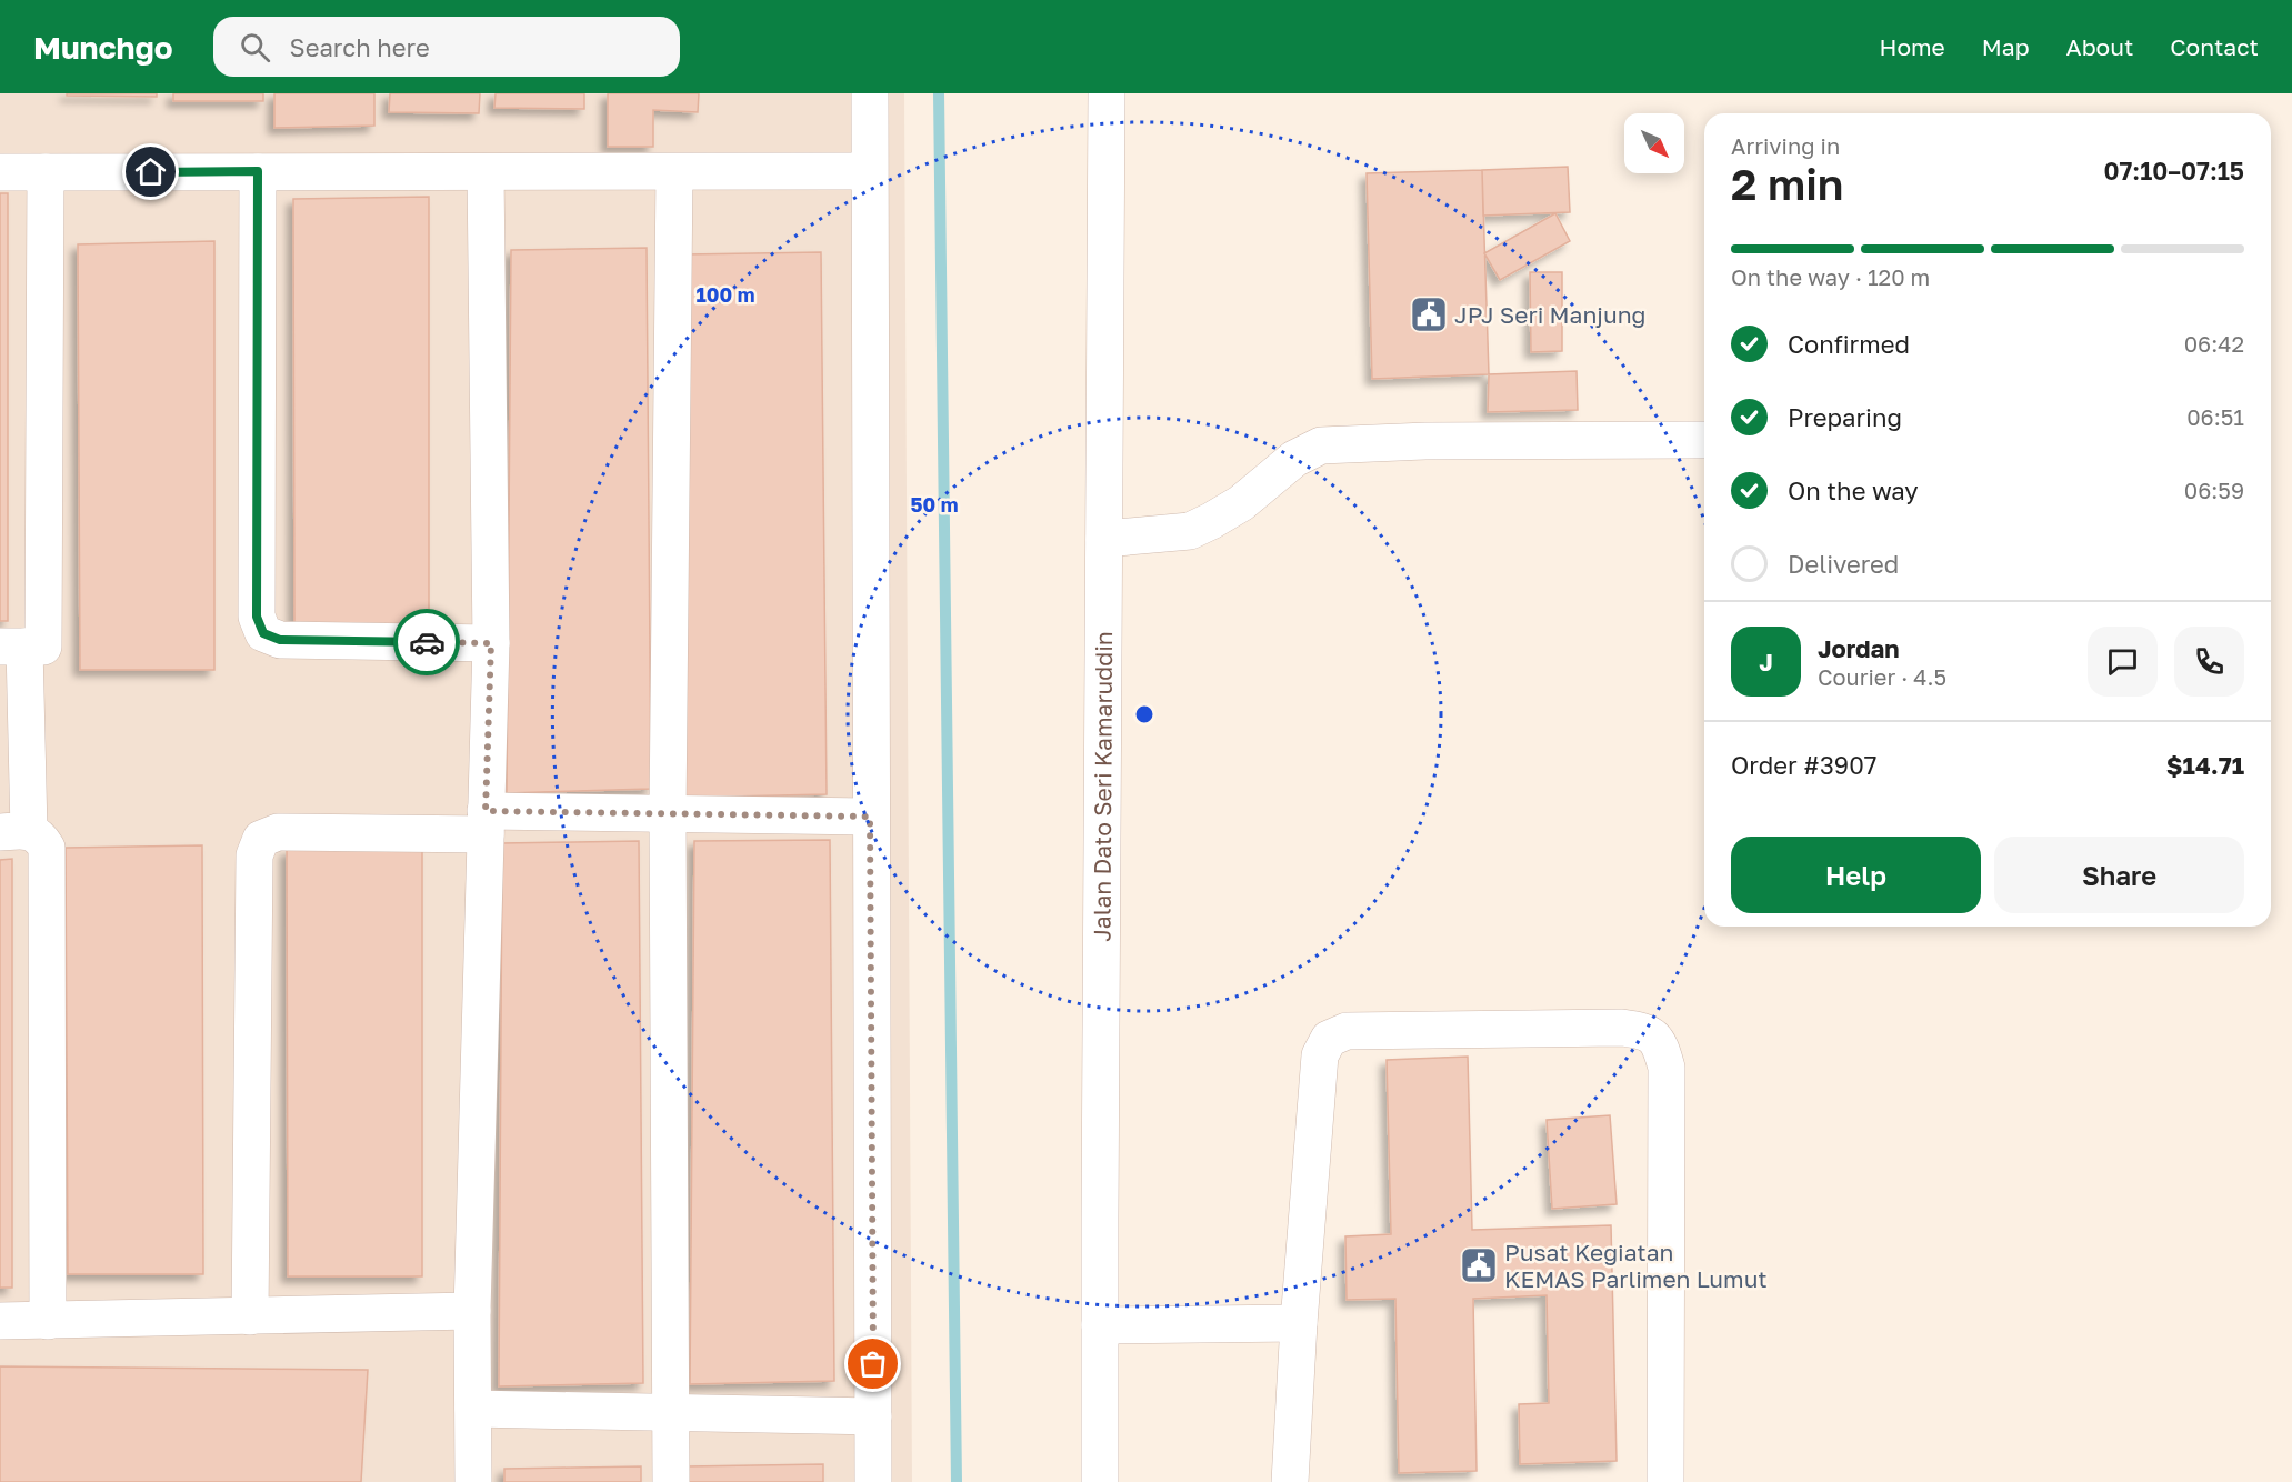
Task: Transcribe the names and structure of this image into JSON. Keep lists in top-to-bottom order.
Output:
{
  "streets": {
    "street": ["Jalan Dato Seri Kamaruddin"]
  },
  "places": {
    "public building": ["JPJ Seri Manjung", "Pusat Kegiatan KEMAS Parlimen Lumut"]
  },
  "north": "bottom right",
  "page": {
    "header": "Munchgo",
    "search": "Search here",
    "nav": [
      "Home",
      "Map",
      "About",
      "Contact"
    ],
    "heading": ["2 min", "Arriving in", "07:10–07:15"],
    "panel": [
      "Jordan",
      "Courier · 4.5",
      "Order #3907",
      "$14.71"
    ],
    "bar": "On the way · 120 m",
    "list": [
      ["Confirmed", "06:42"],
      ["Preparing", "06:51"],
      ["On the way", "06:59"],
      "Delivered"
    ],
    "round": "J",
    "buttons": ["Help", "Share"]
  },
  "rings": ["100 m", "50 m"]
}
